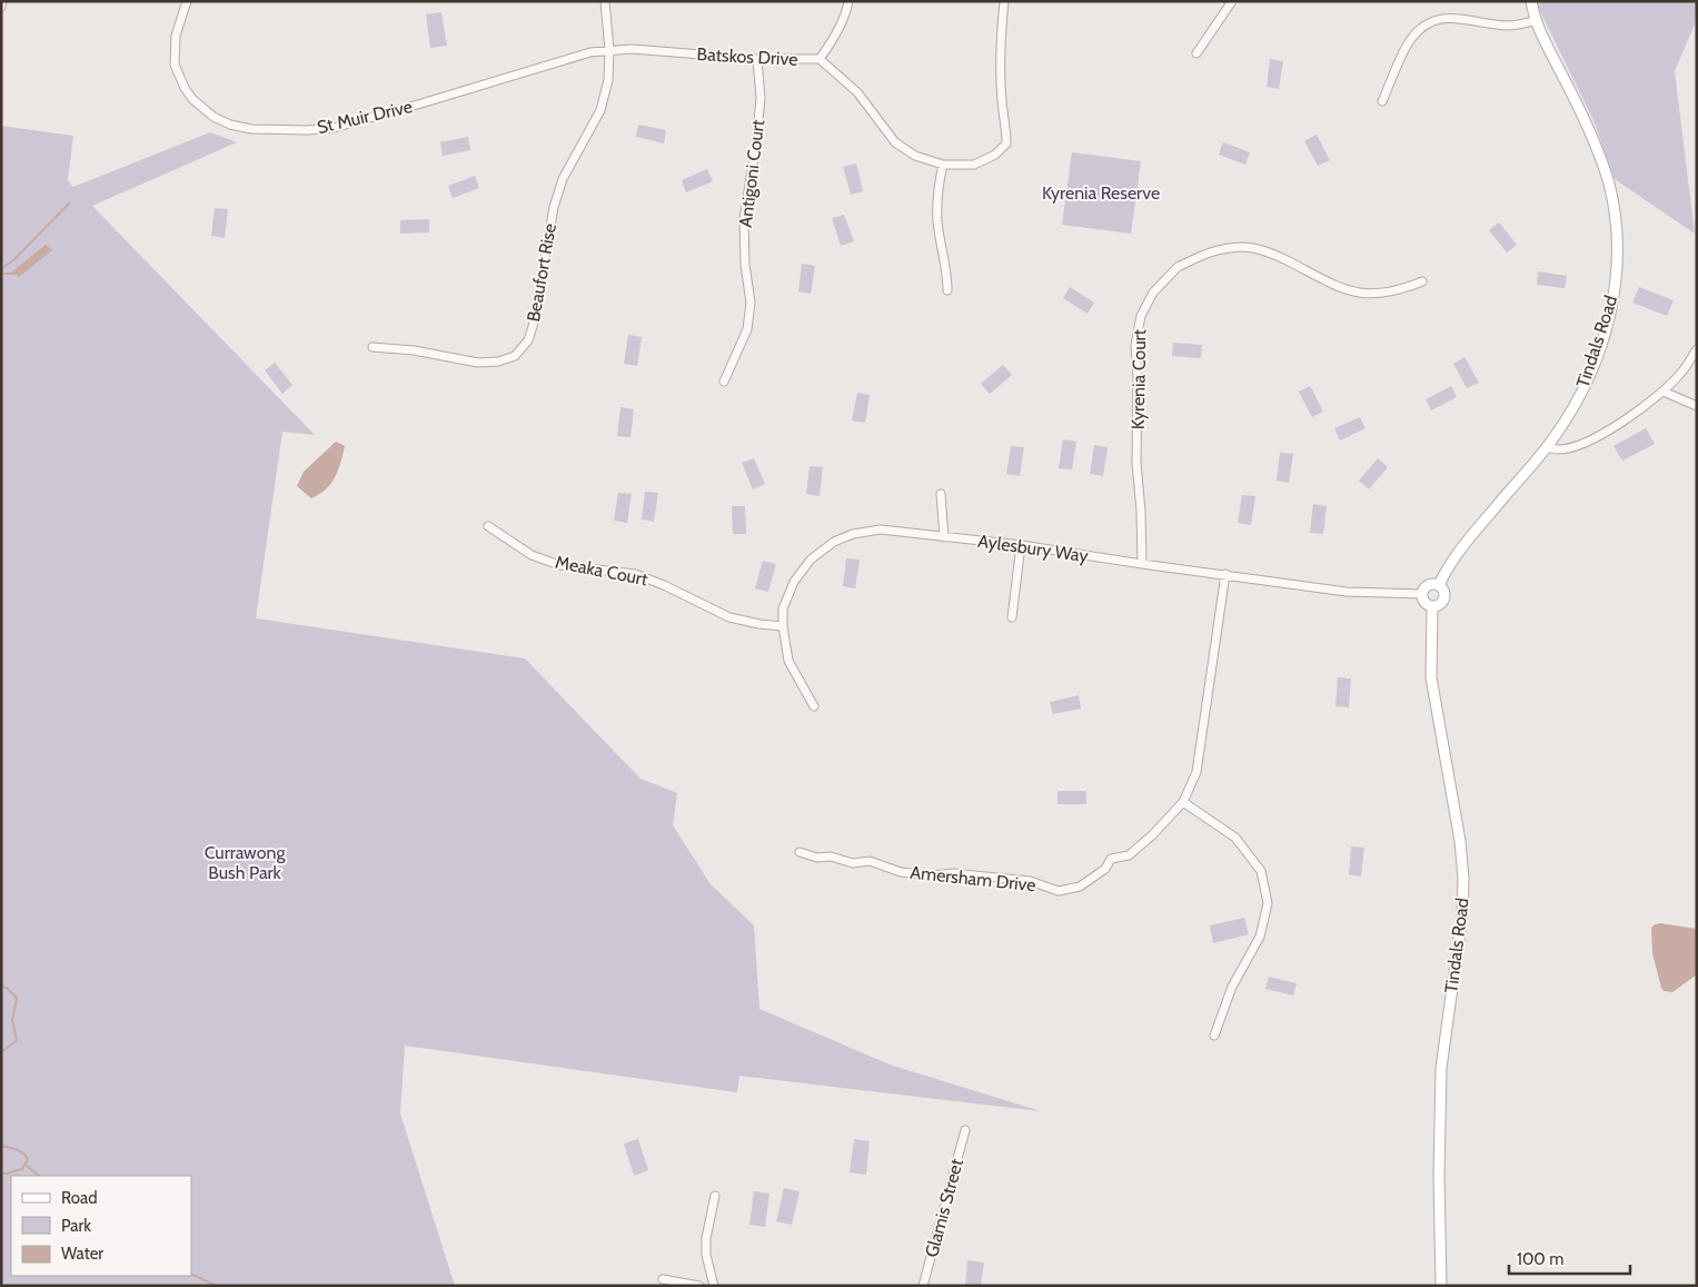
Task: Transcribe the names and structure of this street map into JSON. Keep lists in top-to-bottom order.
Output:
{
  "streets": {
    "main road": ["Tindals Road"],
    "street": [
      "Batskos Drive",
      "St Muir Drive",
      "Antigoni Court",
      "Beaufort Rise",
      "Kyrenia Court",
      "Aylesbury Way",
      "Meaka Court",
      "Amersham Drive",
      "Glamis Street"
    ]
  },
  "crossings": [
    ["Batskos Drive", "St Muir Drive"],
    ["Batskos Drive", "Antigoni Court"],
    ["Batskos Drive", "Beaufort Rise"],
    ["St Muir Drive", "Beaufort Rise"],
    ["Tindals Road", "Aylesbury Way"],
    ["Kyrenia Court", "Aylesbury Way"],
    ["Aylesbury Way", "Meaka Court"],
    ["Aylesbury Way", "Amersham Drive"]
  ],
  "parks": ["Kyrenia Reserve", "Currawong Bush Park"],
  "legend": ["Road", "Park", "Water"],
  "scale_bar": "100 m"
}
